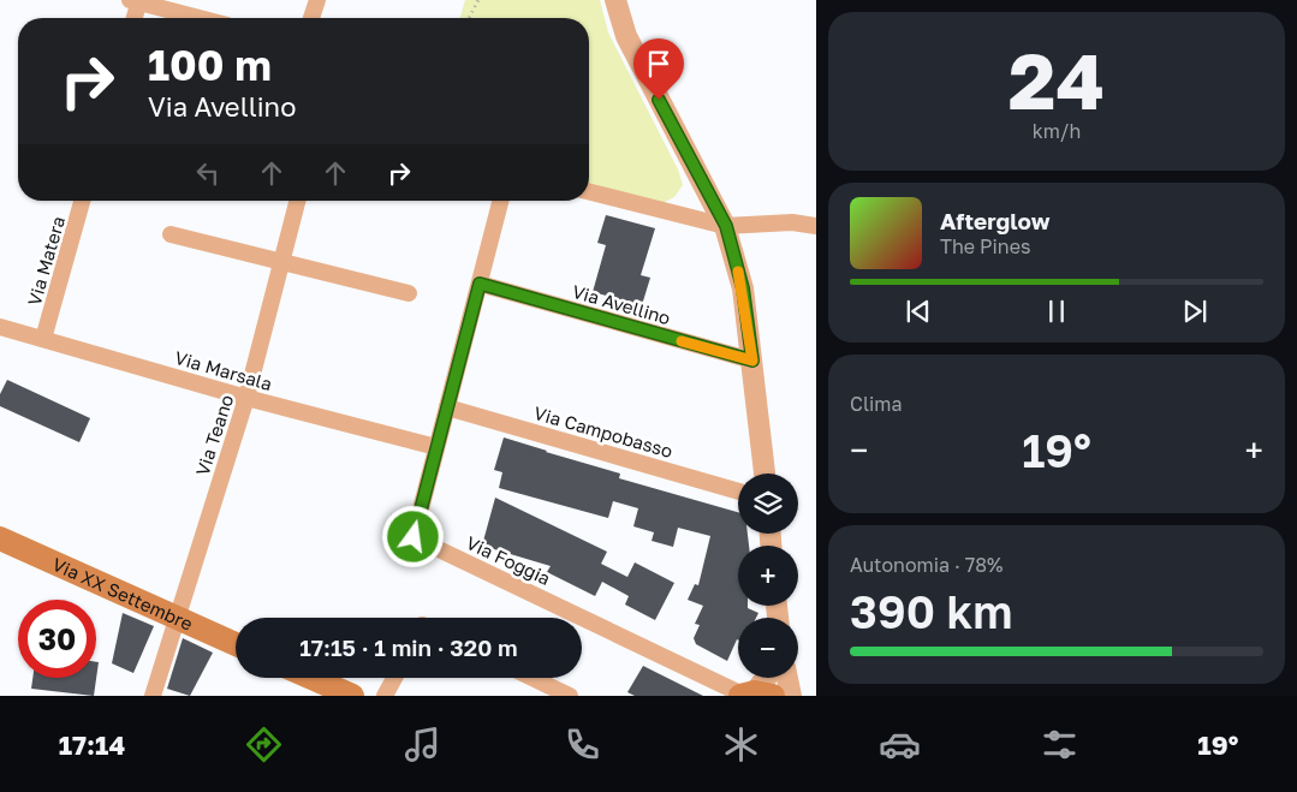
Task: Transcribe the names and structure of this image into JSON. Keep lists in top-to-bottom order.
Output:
{
  "streets": {
    "main road": ["Via XX Settembre"],
    "street": [
      "Via Matera",
      "Via Avellino",
      "Via Marsala",
      "Via Campobasso",
      "Via Teano",
      "Via Foggia"
    ]
  },
  "crossings": [
    ["Via Matera", "Via Marsala"],
    ["Via Avellino", "Via Foggia"],
    ["Via Marsala", "Via Teano"],
    ["Via Marsala", "Via Foggia"],
    ["Via Campobasso", "Via Foggia"],
    ["Via Teano", "Via XX Settembre"]
  ],
  "page": {
    "tile": [
      ["24", "km/h"],
      "Clima",
      ["Autonomia · 78%", "390 km"]
    ],
    "turn": ["100 m", "Via Avellino"],
    "song": ["Afterglow", "The Pines"],
    "heat": ["−", "19°", "+"],
    "map_buttons": ["+", "−"],
    "limit": "30",
    "trip": "17:15 · 1 min · 320 m",
    "tabs": ["17:14", "19°"]
  }
}
